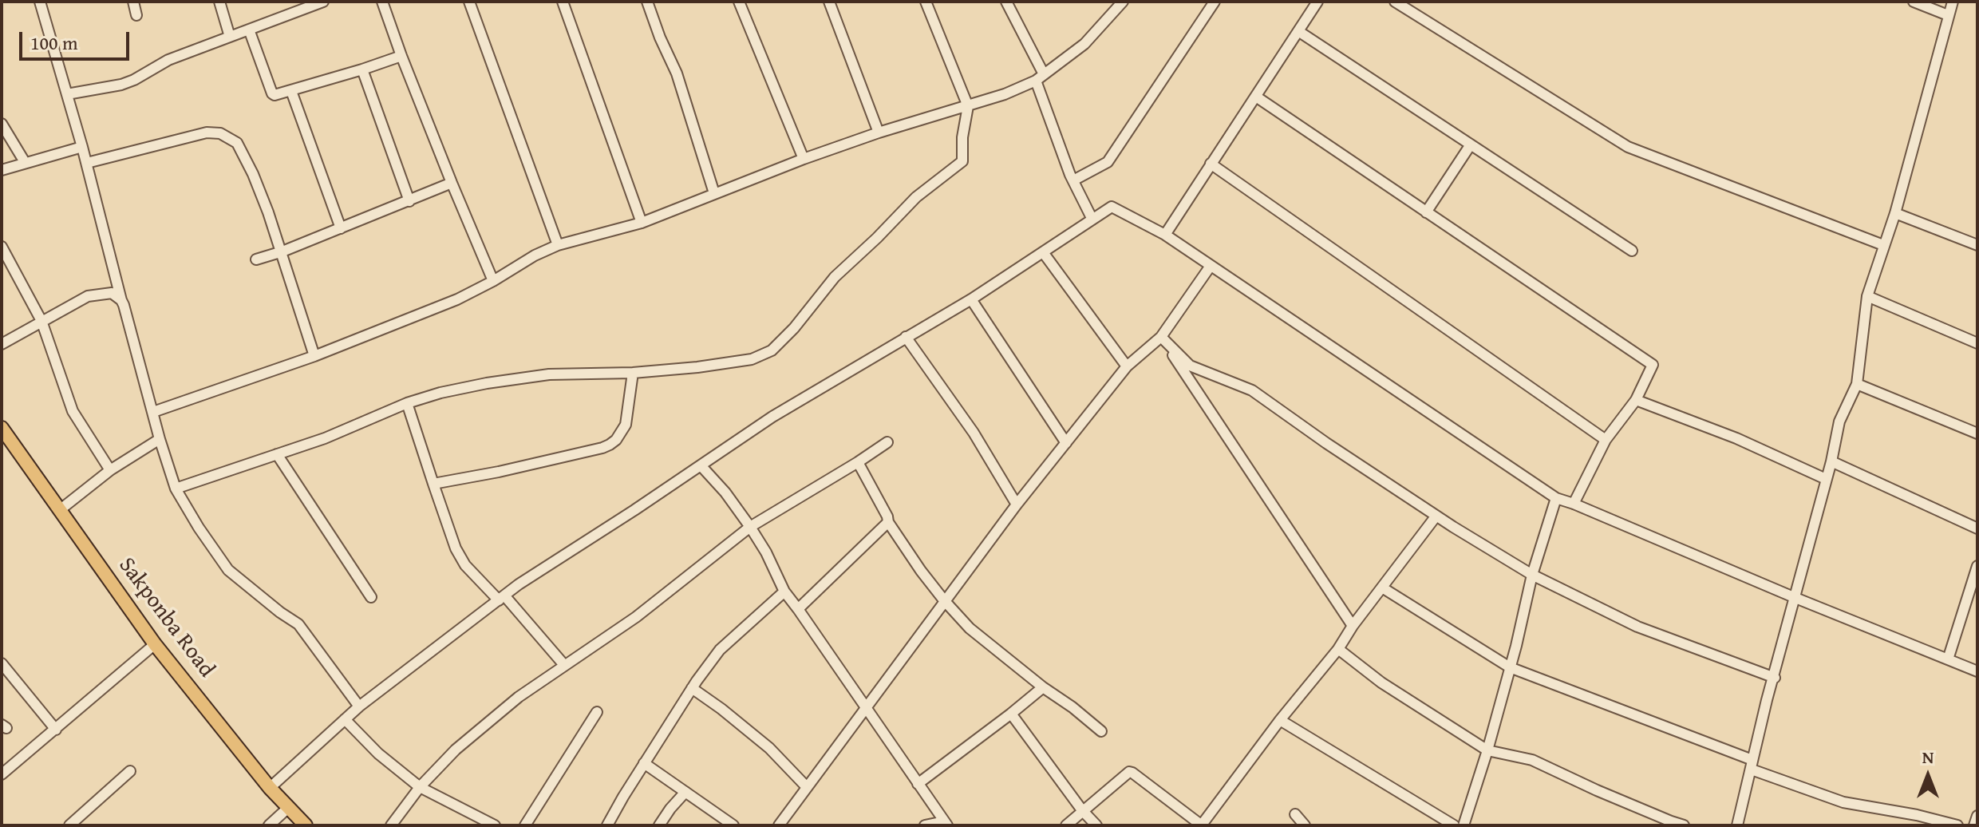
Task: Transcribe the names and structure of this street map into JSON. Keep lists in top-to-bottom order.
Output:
{
  "streets": {
    "main road": ["Sakponba Road"]
  },
  "scale_bar": "100 m",
  "north": "top"
}
